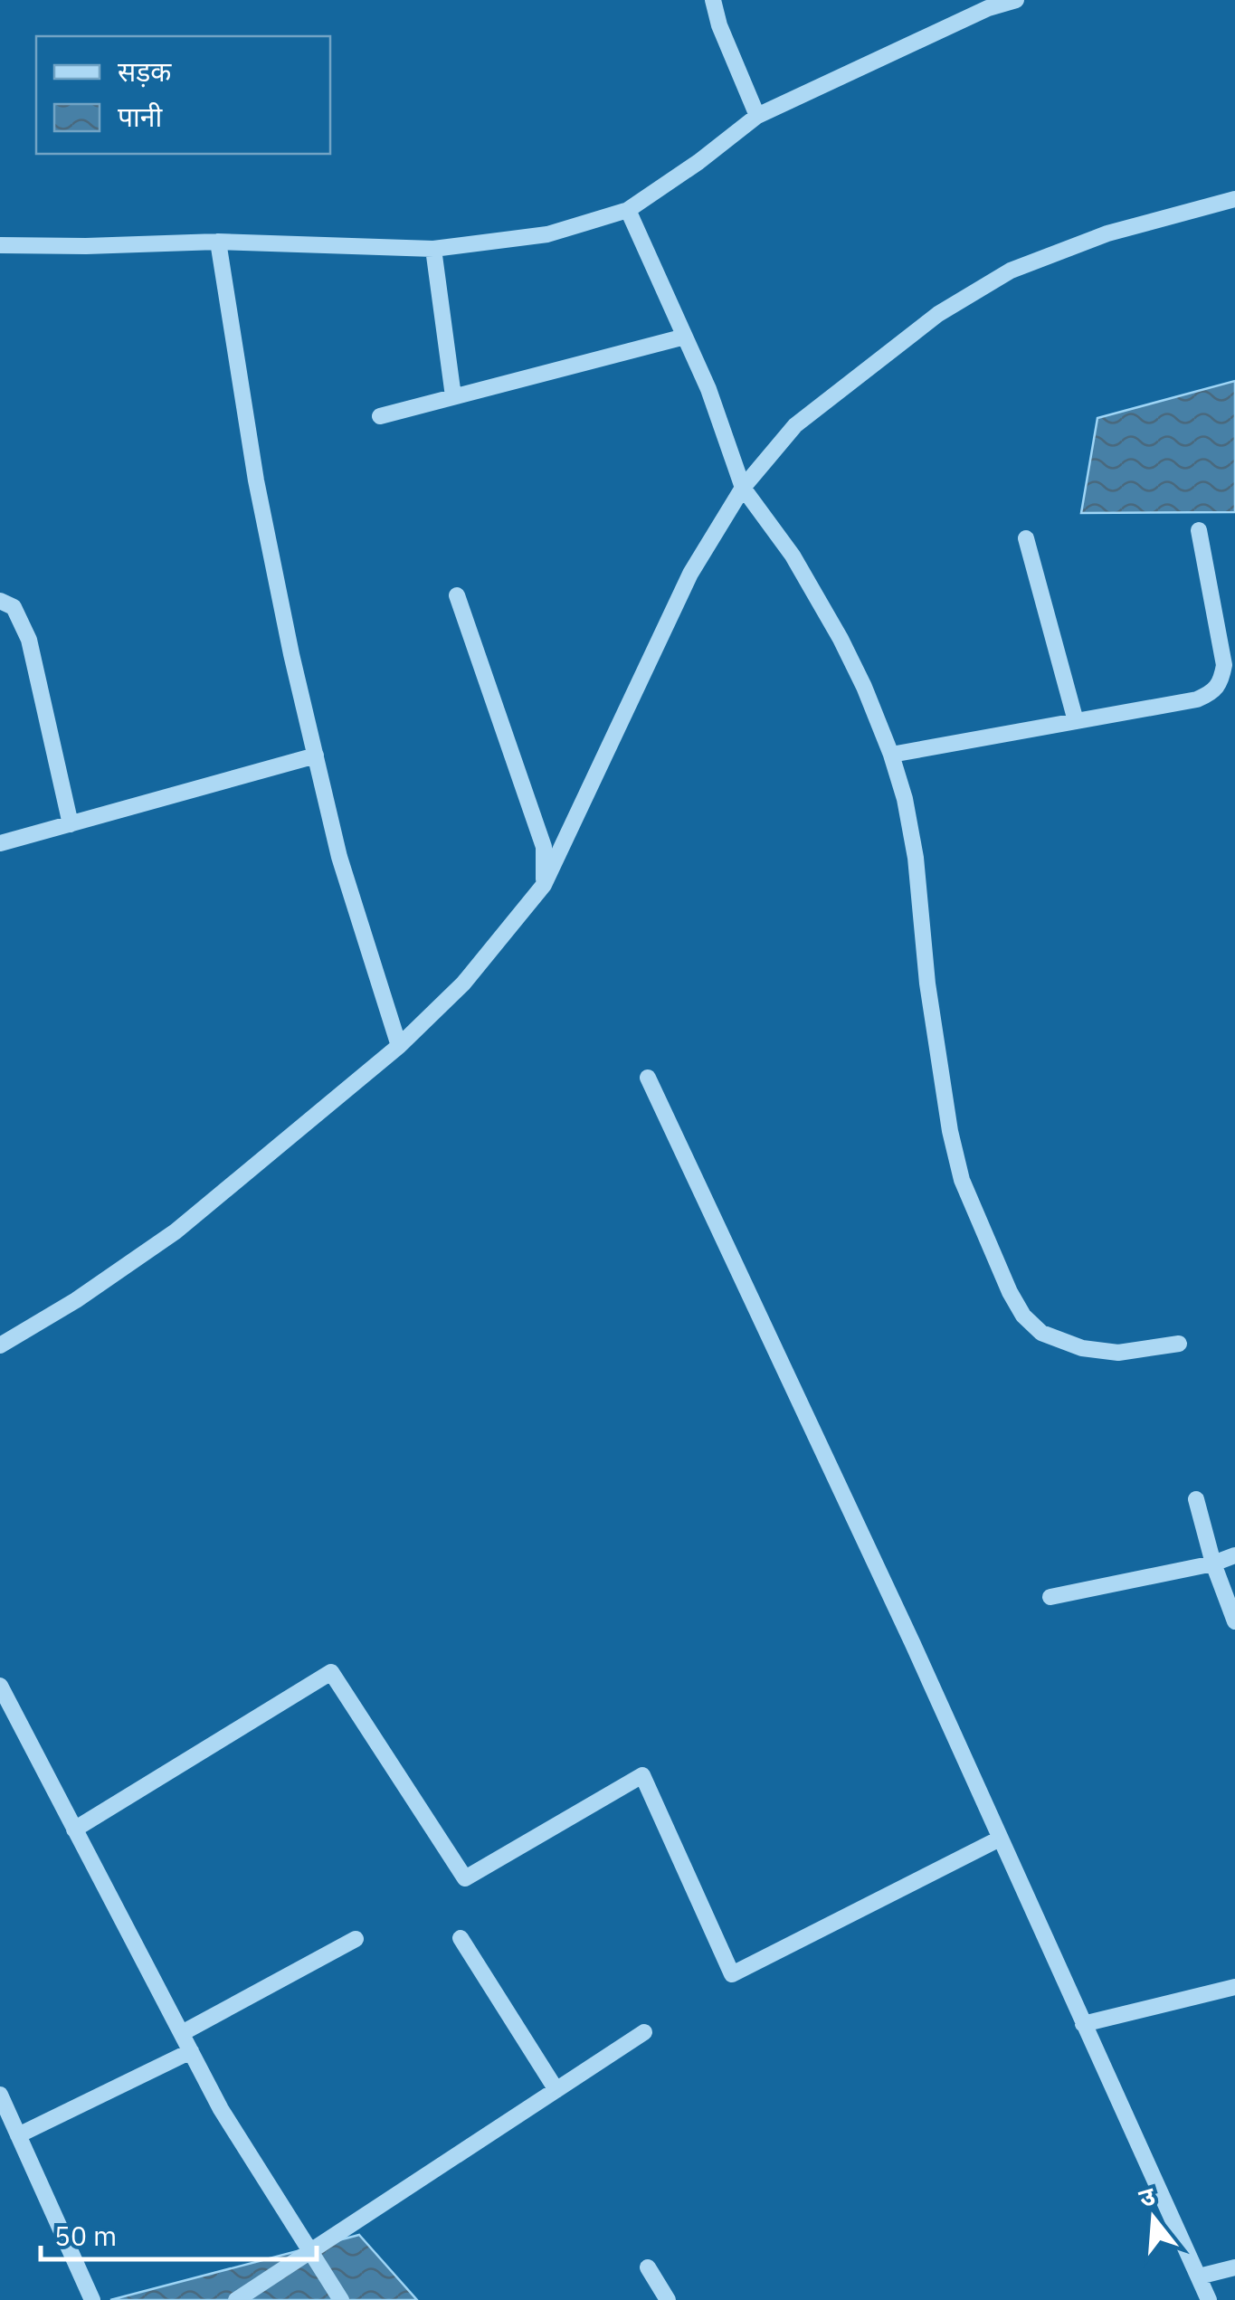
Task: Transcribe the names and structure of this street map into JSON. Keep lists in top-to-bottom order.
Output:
{
  "legend": ["सड़क", "पानी"],
  "scale_bar": "50 m",
  "north": "top"
}
